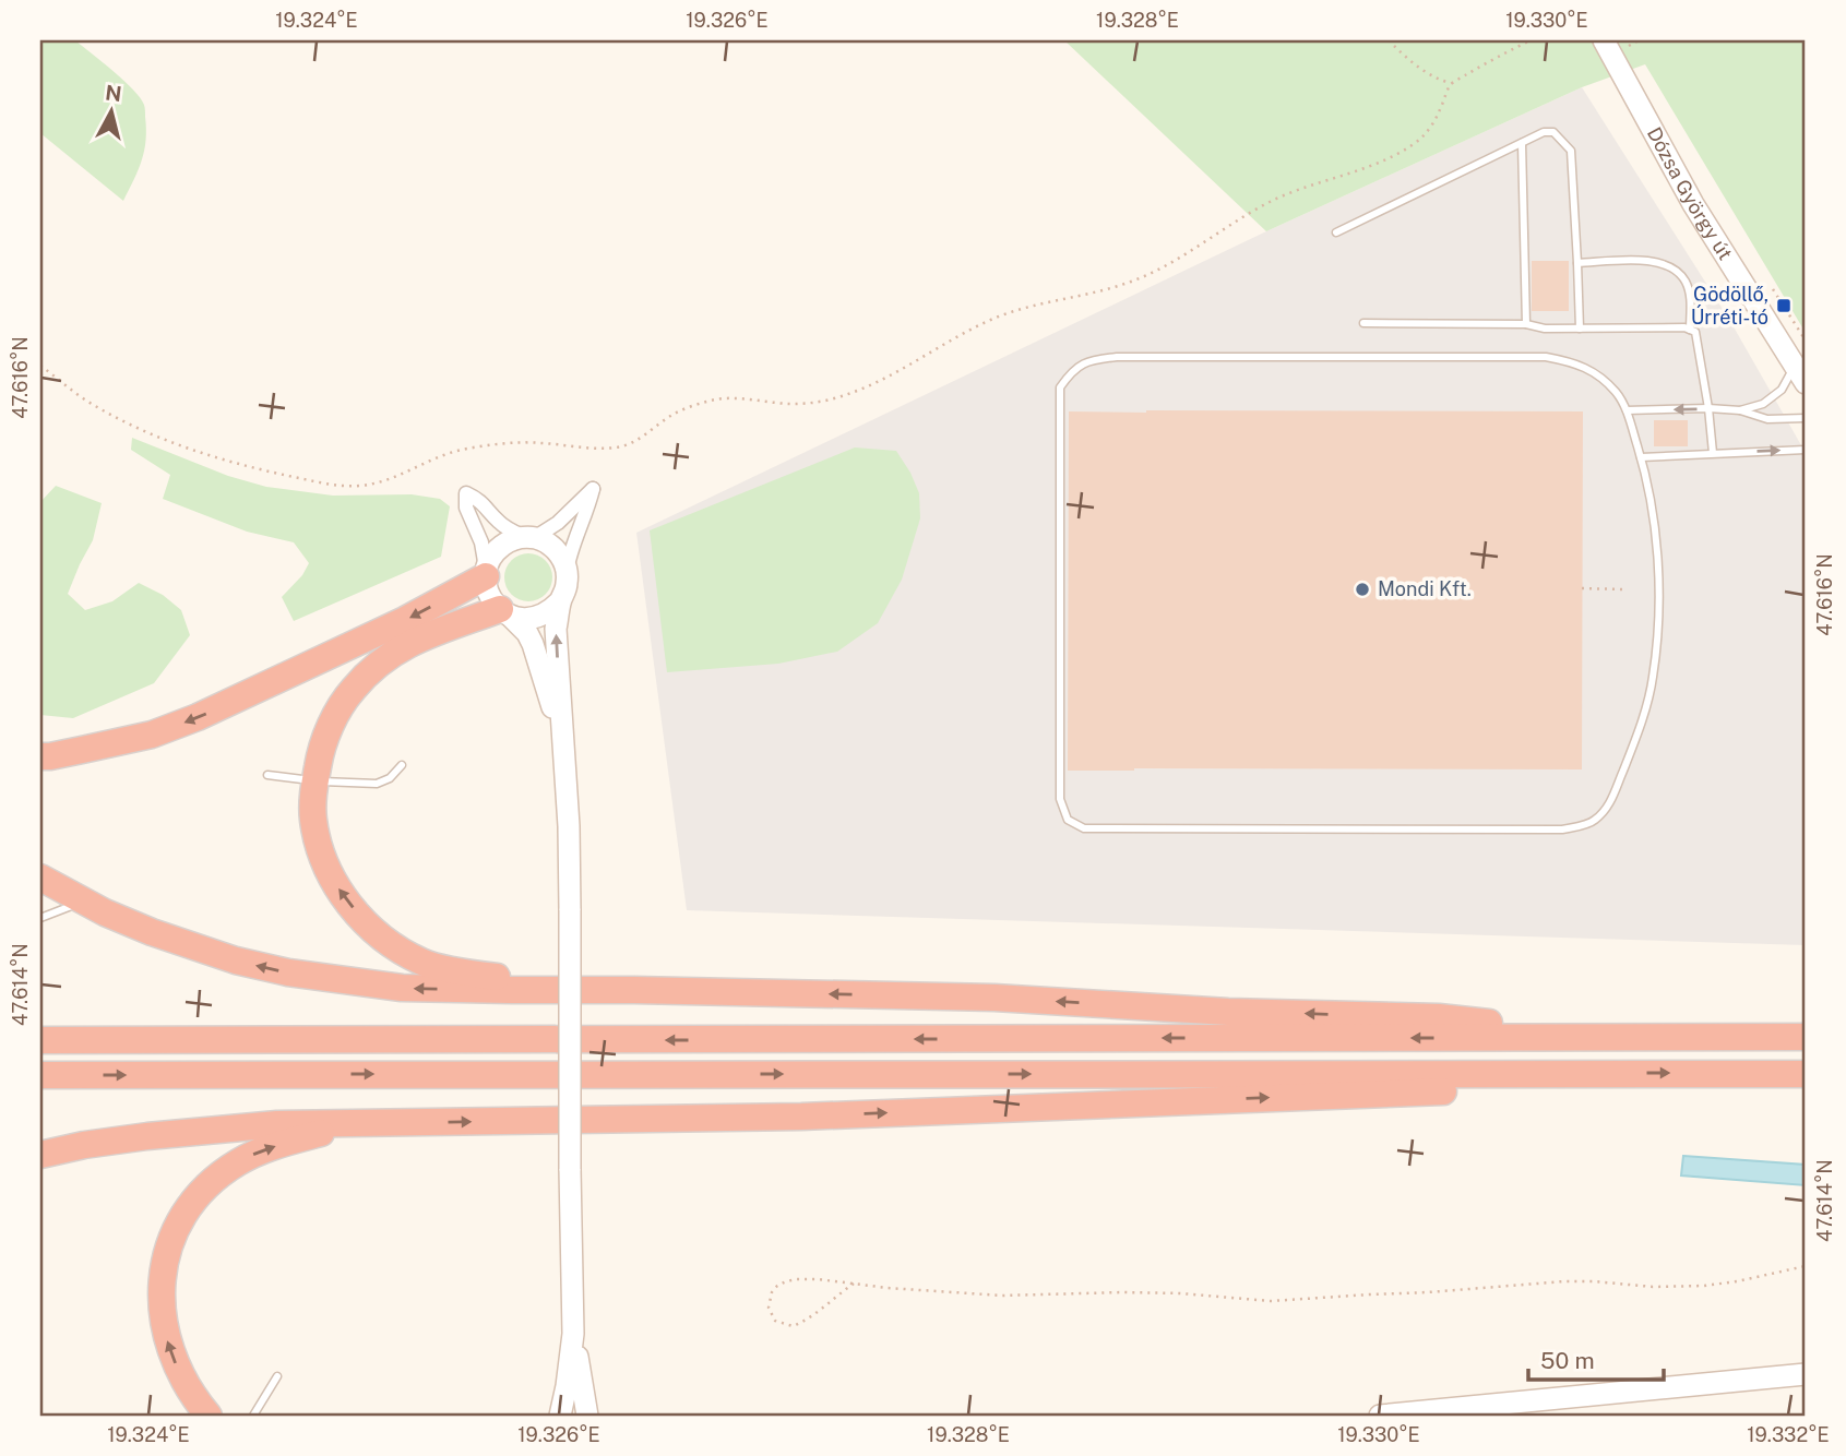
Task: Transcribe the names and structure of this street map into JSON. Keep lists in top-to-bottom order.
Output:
{
  "streets": {
    "street": ["Dózsa György út"]
  },
  "places": {
    "transit": ["Gödöllő, Úrréti-tó"],
    "other": ["Mondi Kft."]
  },
  "scale_bar": "50 m",
  "north": "top",
  "coordinates": [
    "19.324°E",
    "19.326°E",
    "19.328°E",
    "19.330°E",
    "47.616°N",
    "47.614°N",
    "19.332°E"
  ]
}
